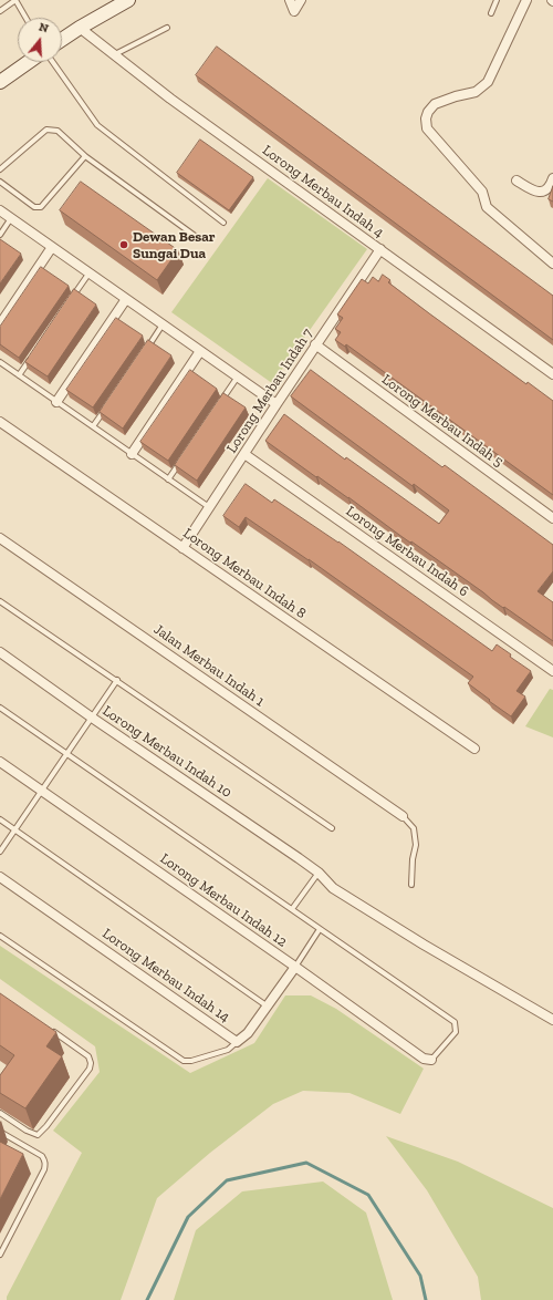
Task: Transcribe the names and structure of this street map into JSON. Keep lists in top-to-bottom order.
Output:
{
  "streets": {
    "street": [
      "Lorong Merbau Indah 4",
      "Lorong Merbau Indah 7",
      "Lorong Merbau Indah 5",
      "Lorong Merbau Indah 6",
      "Lorong Merbau Indah 8",
      "Jalan Merbau Indah 1",
      "Lorong Merbau Indah 10",
      "Lorong Merbau Indah 12",
      "Lorong Merbau Indah 14"
    ]
  },
  "crossings": [
    ["Lorong Merbau Indah 4", "Lorong Merbau Indah 7"],
    ["Lorong Merbau Indah 7", "Lorong Merbau Indah 5"],
    ["Lorong Merbau Indah 7", "Lorong Merbau Indah 6"],
    ["Lorong Merbau Indah 7", "Lorong Merbau Indah 8"],
    ["Lorong Merbau Indah 12", "Lorong Merbau Indah 14"]
  ],
  "places": ["Dewan Besar Sungai Dua"],
  "north": "top"
}
